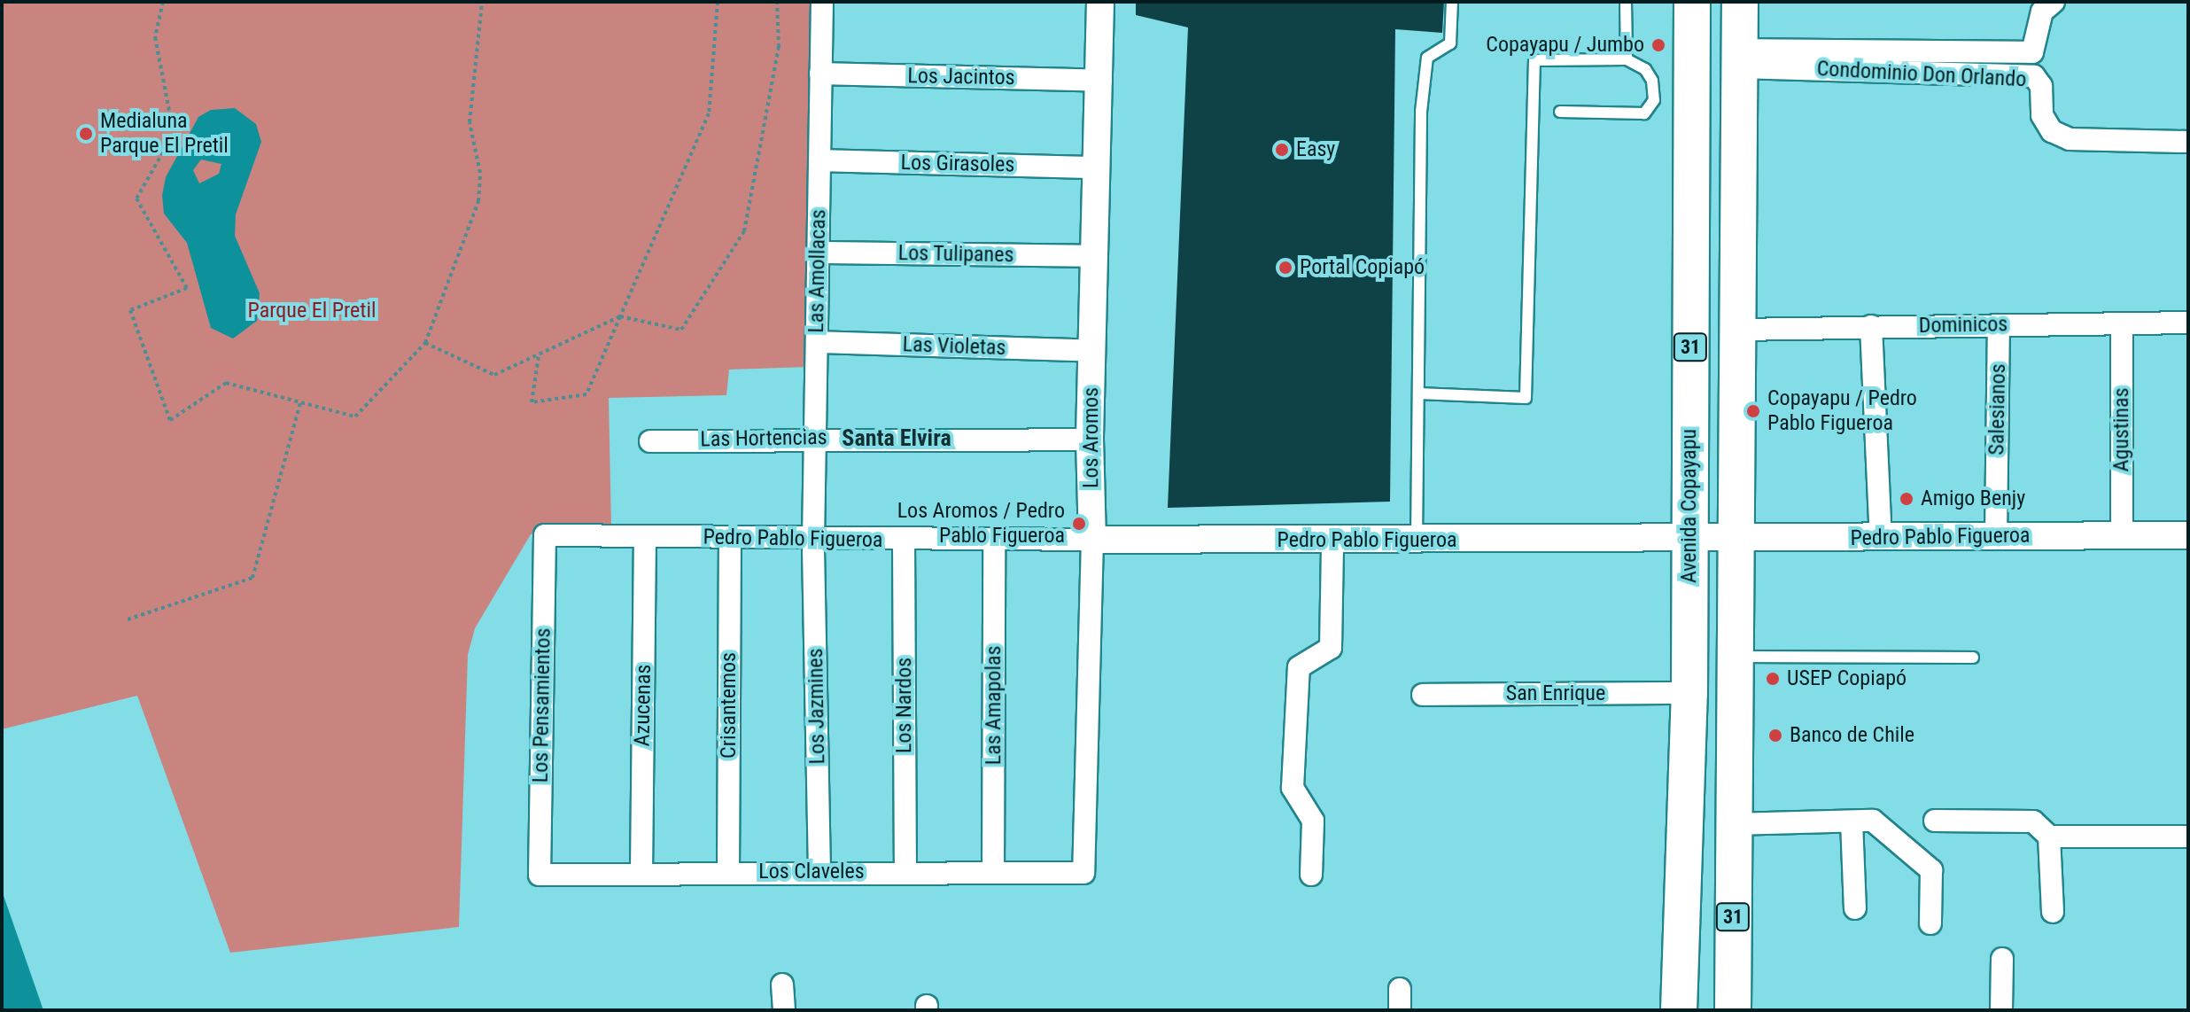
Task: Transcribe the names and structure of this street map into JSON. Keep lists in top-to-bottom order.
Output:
{
  "streets": {
    "highway": ["31", "Avenida Copayapu"],
    "street": [
      "Condominio Don Orlando",
      "Los Jacintos",
      "Los Girasoles",
      "Los Tulipanes",
      "Las Amollacas",
      "Dominicos",
      "Las Violetas",
      "Salesianos",
      "Agustinas",
      "Los Aromos",
      "Las Hortencias",
      "Pedro Pablo Figueroa",
      "San Enrique",
      "Los Pensamientos",
      "Azucenas",
      "Crisantemos",
      "Los Nardos",
      "Las Amapolas",
      "Los Jazmines",
      "Los Claveles"
    ]
  },
  "crossings": [
    ["Condominio Don Orlando", "31"],
    ["Los Jacintos", "Las Amollacas"],
    ["Los Jacintos", "Los Aromos"],
    ["Los Girasoles", "Las Amollacas"],
    ["Los Girasoles", "Los Aromos"],
    ["Los Tulipanes", "Las Amollacas"],
    ["Los Tulipanes", "Los Aromos"],
    ["Las Amollacas", "Las Violetas"],
    ["Las Amollacas", "Las Hortencias"],
    ["Las Amollacas", "Pedro Pablo Figueroa"],
    ["Las Amollacas", "Los Jazmines"],
    ["Dominicos", "31"],
    ["Dominicos", "Salesianos"],
    ["Dominicos", "Agustinas"],
    ["Las Violetas", "Los Aromos"],
    ["31", "Pedro Pablo Figueroa"],
    ["Salesianos", "Pedro Pablo Figueroa"],
    ["Agustinas", "Pedro Pablo Figueroa"],
    ["Los Aromos", "Las Hortencias"],
    ["Los Aromos", "Pedro Pablo Figueroa"],
    ["Los Aromos", "Los Claveles"],
    ["Avenida Copayapu", "Pedro Pablo Figueroa"],
    ["Avenida Copayapu", "San Enrique"],
    ["Pedro Pablo Figueroa", "Los Pensamientos"],
    ["Pedro Pablo Figueroa", "Azucenas"],
    ["Pedro Pablo Figueroa", "Crisantemos"],
    ["Pedro Pablo Figueroa", "Los Nardos"],
    ["Pedro Pablo Figueroa", "Las Amapolas"],
    ["Pedro Pablo Figueroa", "Los Jazmines"],
    ["Los Pensamientos", "Los Claveles"],
    ["Azucenas", "Los Claveles"],
    ["Crisantemos", "Los Claveles"],
    ["Los Nardos", "Los Claveles"],
    ["Las Amapolas", "Los Claveles"],
    ["Los Jazmines", "Los Claveles"]
  ],
  "districts": ["Santa Elvira"],
  "parks": ["Parque El Pretil"],
  "places": [
    "Copayapu / Jumbo",
    "Medialuna Parque El Pretil",
    "Easy",
    "Portal Copiapó",
    "Copayapu / Pedro Pablo Figueroa",
    "Amigo Benjy",
    "Los Aromos / Pedro Pablo Figueroa",
    "USEP Copiapó",
    "Banco de Chile"
  ]
}
